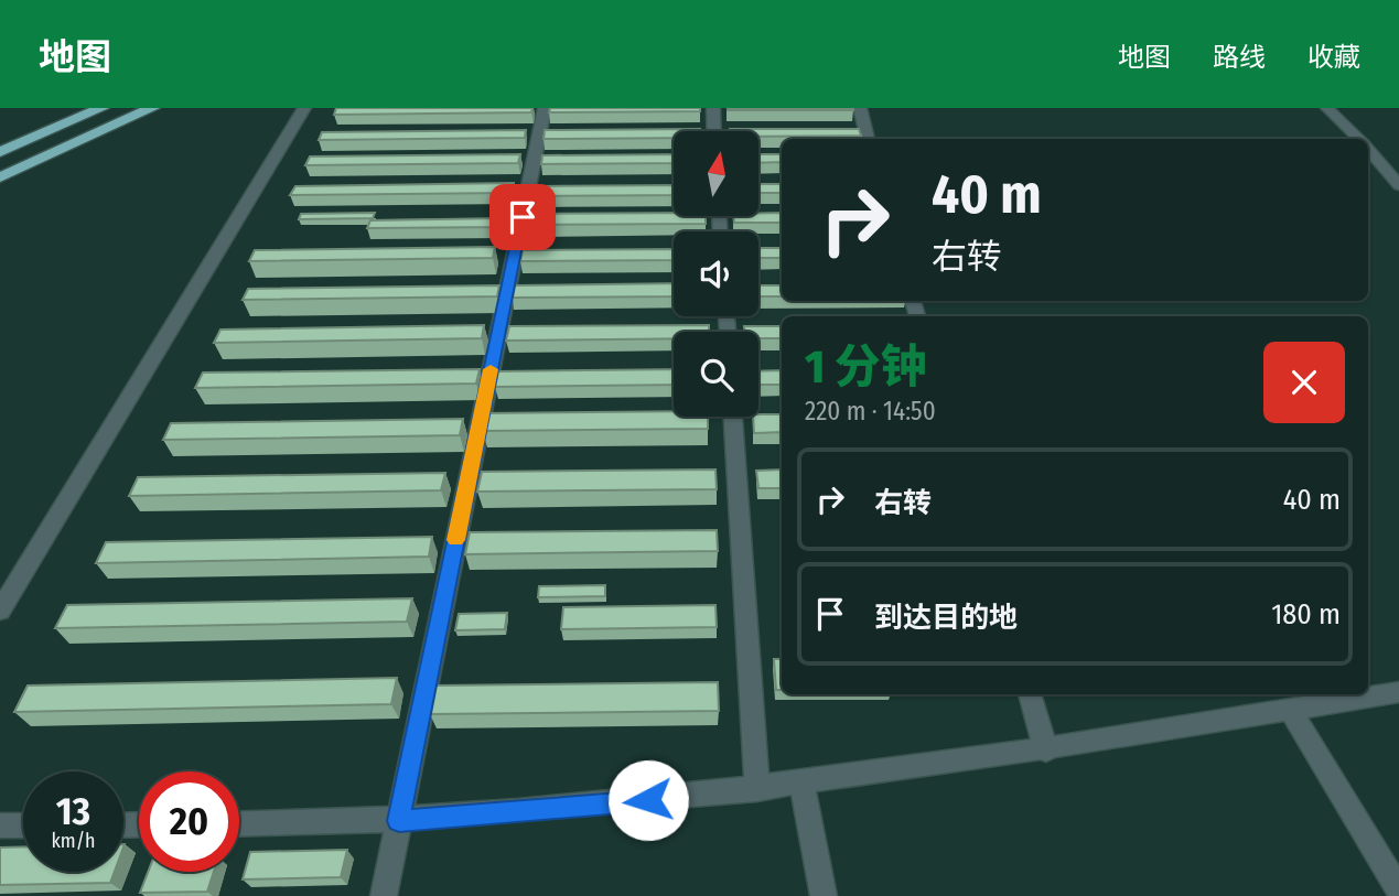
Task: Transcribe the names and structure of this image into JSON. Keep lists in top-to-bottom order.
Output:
{
  "north": "top",
  "page": {
    "header": "地图",
    "nav": ["地图", "路线", "收藏"],
    "turn": ["40 m", "右转"],
    "heading": ["1 分钟", "220 m · 14:50"],
    "list": [
      {
        "name": "右转",
        "value": "40 m"
      },
      {
        "name": "到达目的地",
        "value": "180 m"
      }
    ],
    "speed": "13 km/h",
    "limit": "20"
  }
}
